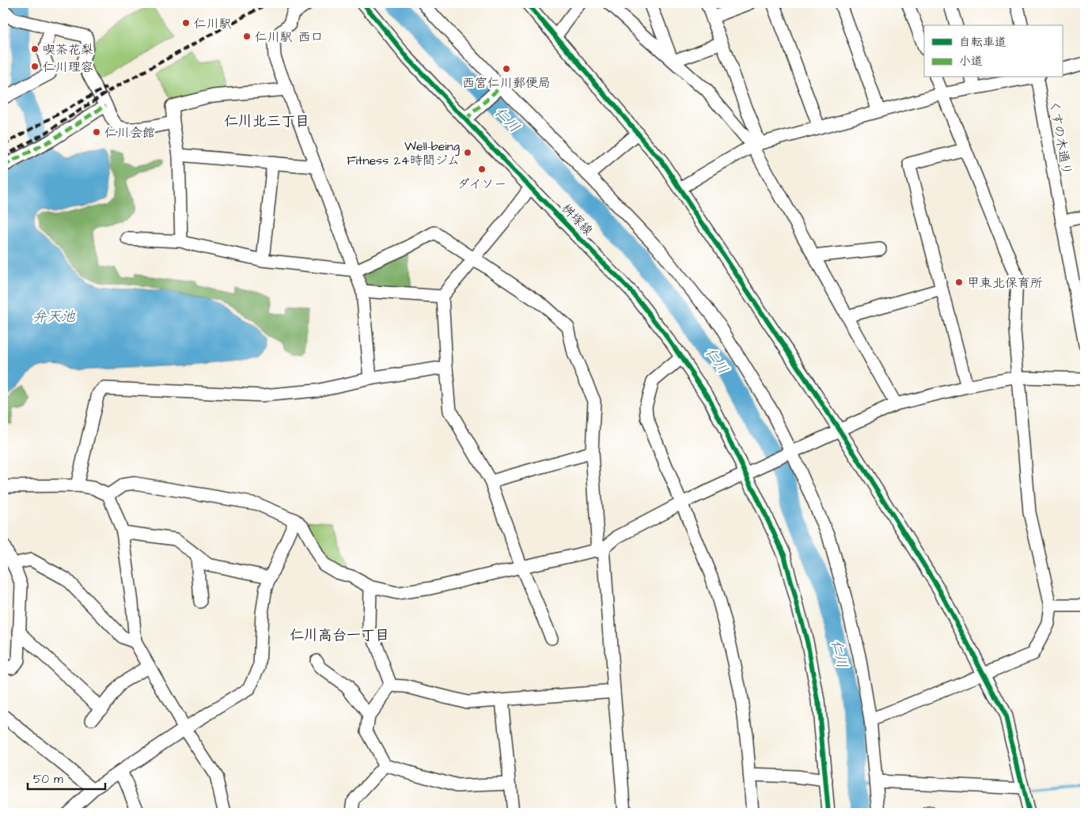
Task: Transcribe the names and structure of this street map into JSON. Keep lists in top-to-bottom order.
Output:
{
  "streets": {
    "street": ["くすの木通り", "桝塚線"]
  },
  "districts": ["仁川北三丁目", "仁川高台一丁目"],
  "water": ["仁川", "弁天池"],
  "places": [
    "仁川駅",
    "仁川駅 西口",
    "喫茶花梨",
    "仁川理容",
    "西宮仁川郵便局",
    "仁川会館",
    "Well-being Fitness 24時間ジム",
    "ダイソー",
    "甲東北保育所"
  ],
  "legend": ["自転車道", "小道"],
  "scale_bar": "50 m"
}
